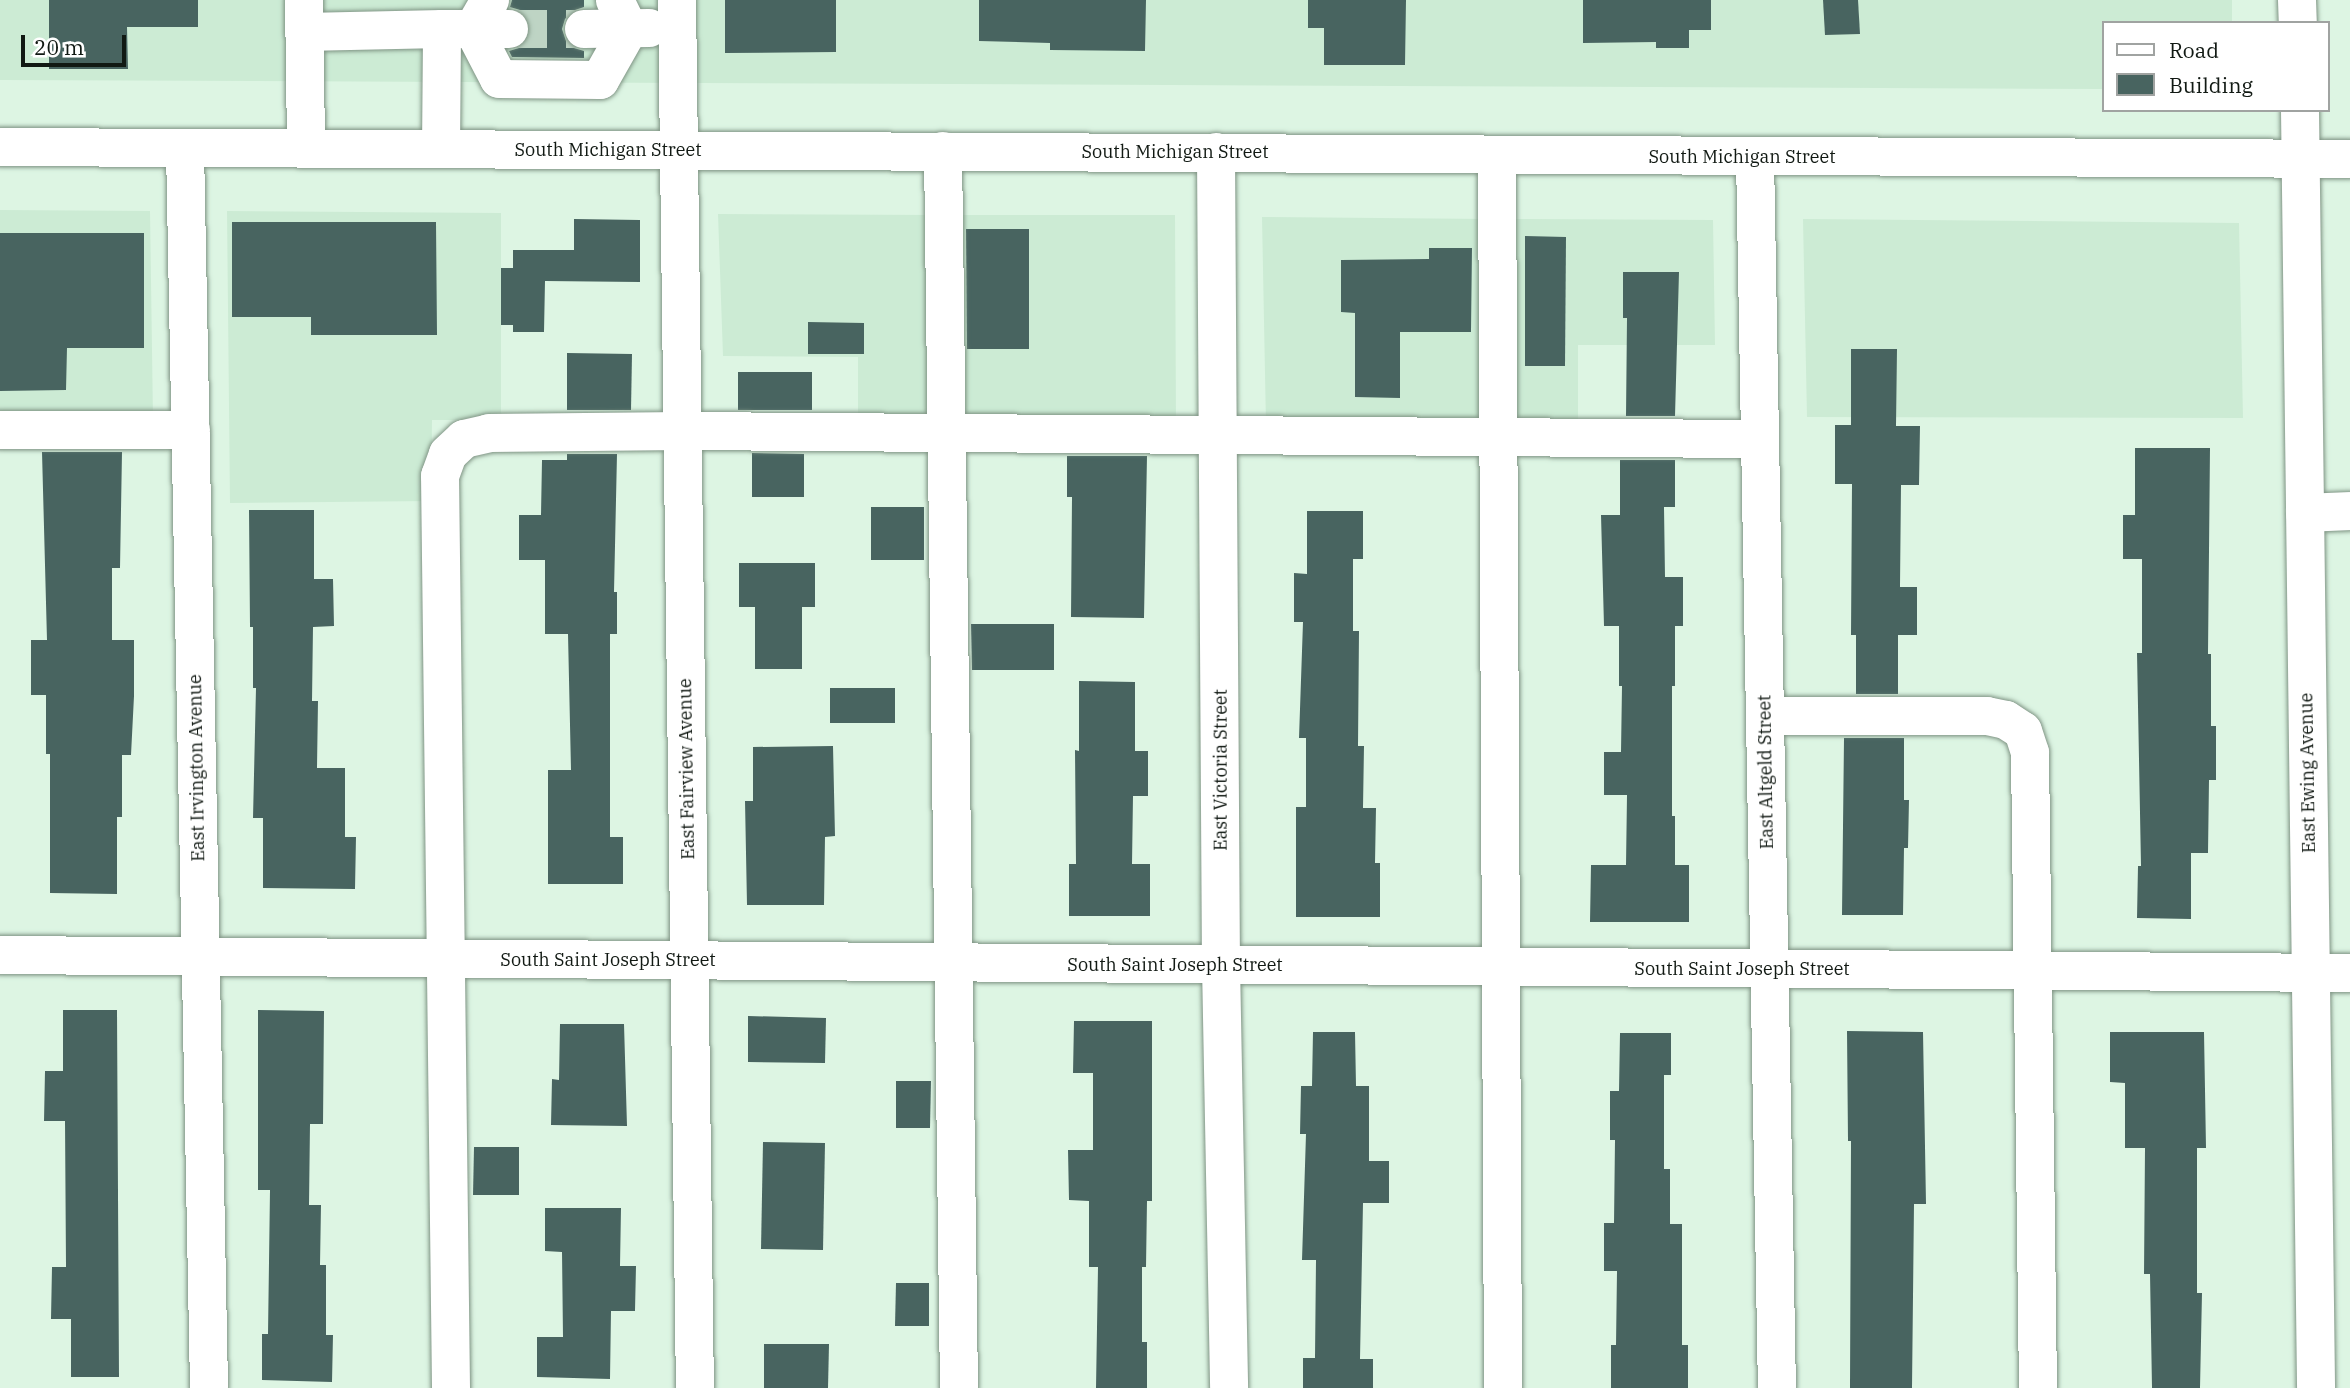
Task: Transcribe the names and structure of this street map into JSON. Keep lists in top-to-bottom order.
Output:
{
  "streets": {
    "street": [
      "South Michigan Street",
      "East Irvington Avenue",
      "East Fairview Avenue",
      "East Victoria Street",
      "East Altgeld Street",
      "East Ewing Avenue",
      "South Saint Joseph Street"
    ]
  },
  "crossings": [
    ["South Michigan Street", "East Irvington Avenue"],
    ["South Michigan Street", "East Fairview Avenue"],
    ["South Michigan Street", "East Victoria Street"],
    ["South Michigan Street", "East Altgeld Street"],
    ["South Michigan Street", "East Ewing Avenue"],
    ["East Irvington Avenue", "South Saint Joseph Street"],
    ["East Fairview Avenue", "South Saint Joseph Street"],
    ["East Victoria Street", "South Saint Joseph Street"],
    ["East Altgeld Street", "South Saint Joseph Street"],
    ["East Ewing Avenue", "South Saint Joseph Street"]
  ],
  "legend": ["Road", "Building"],
  "scale_bar": "20 m"
}
